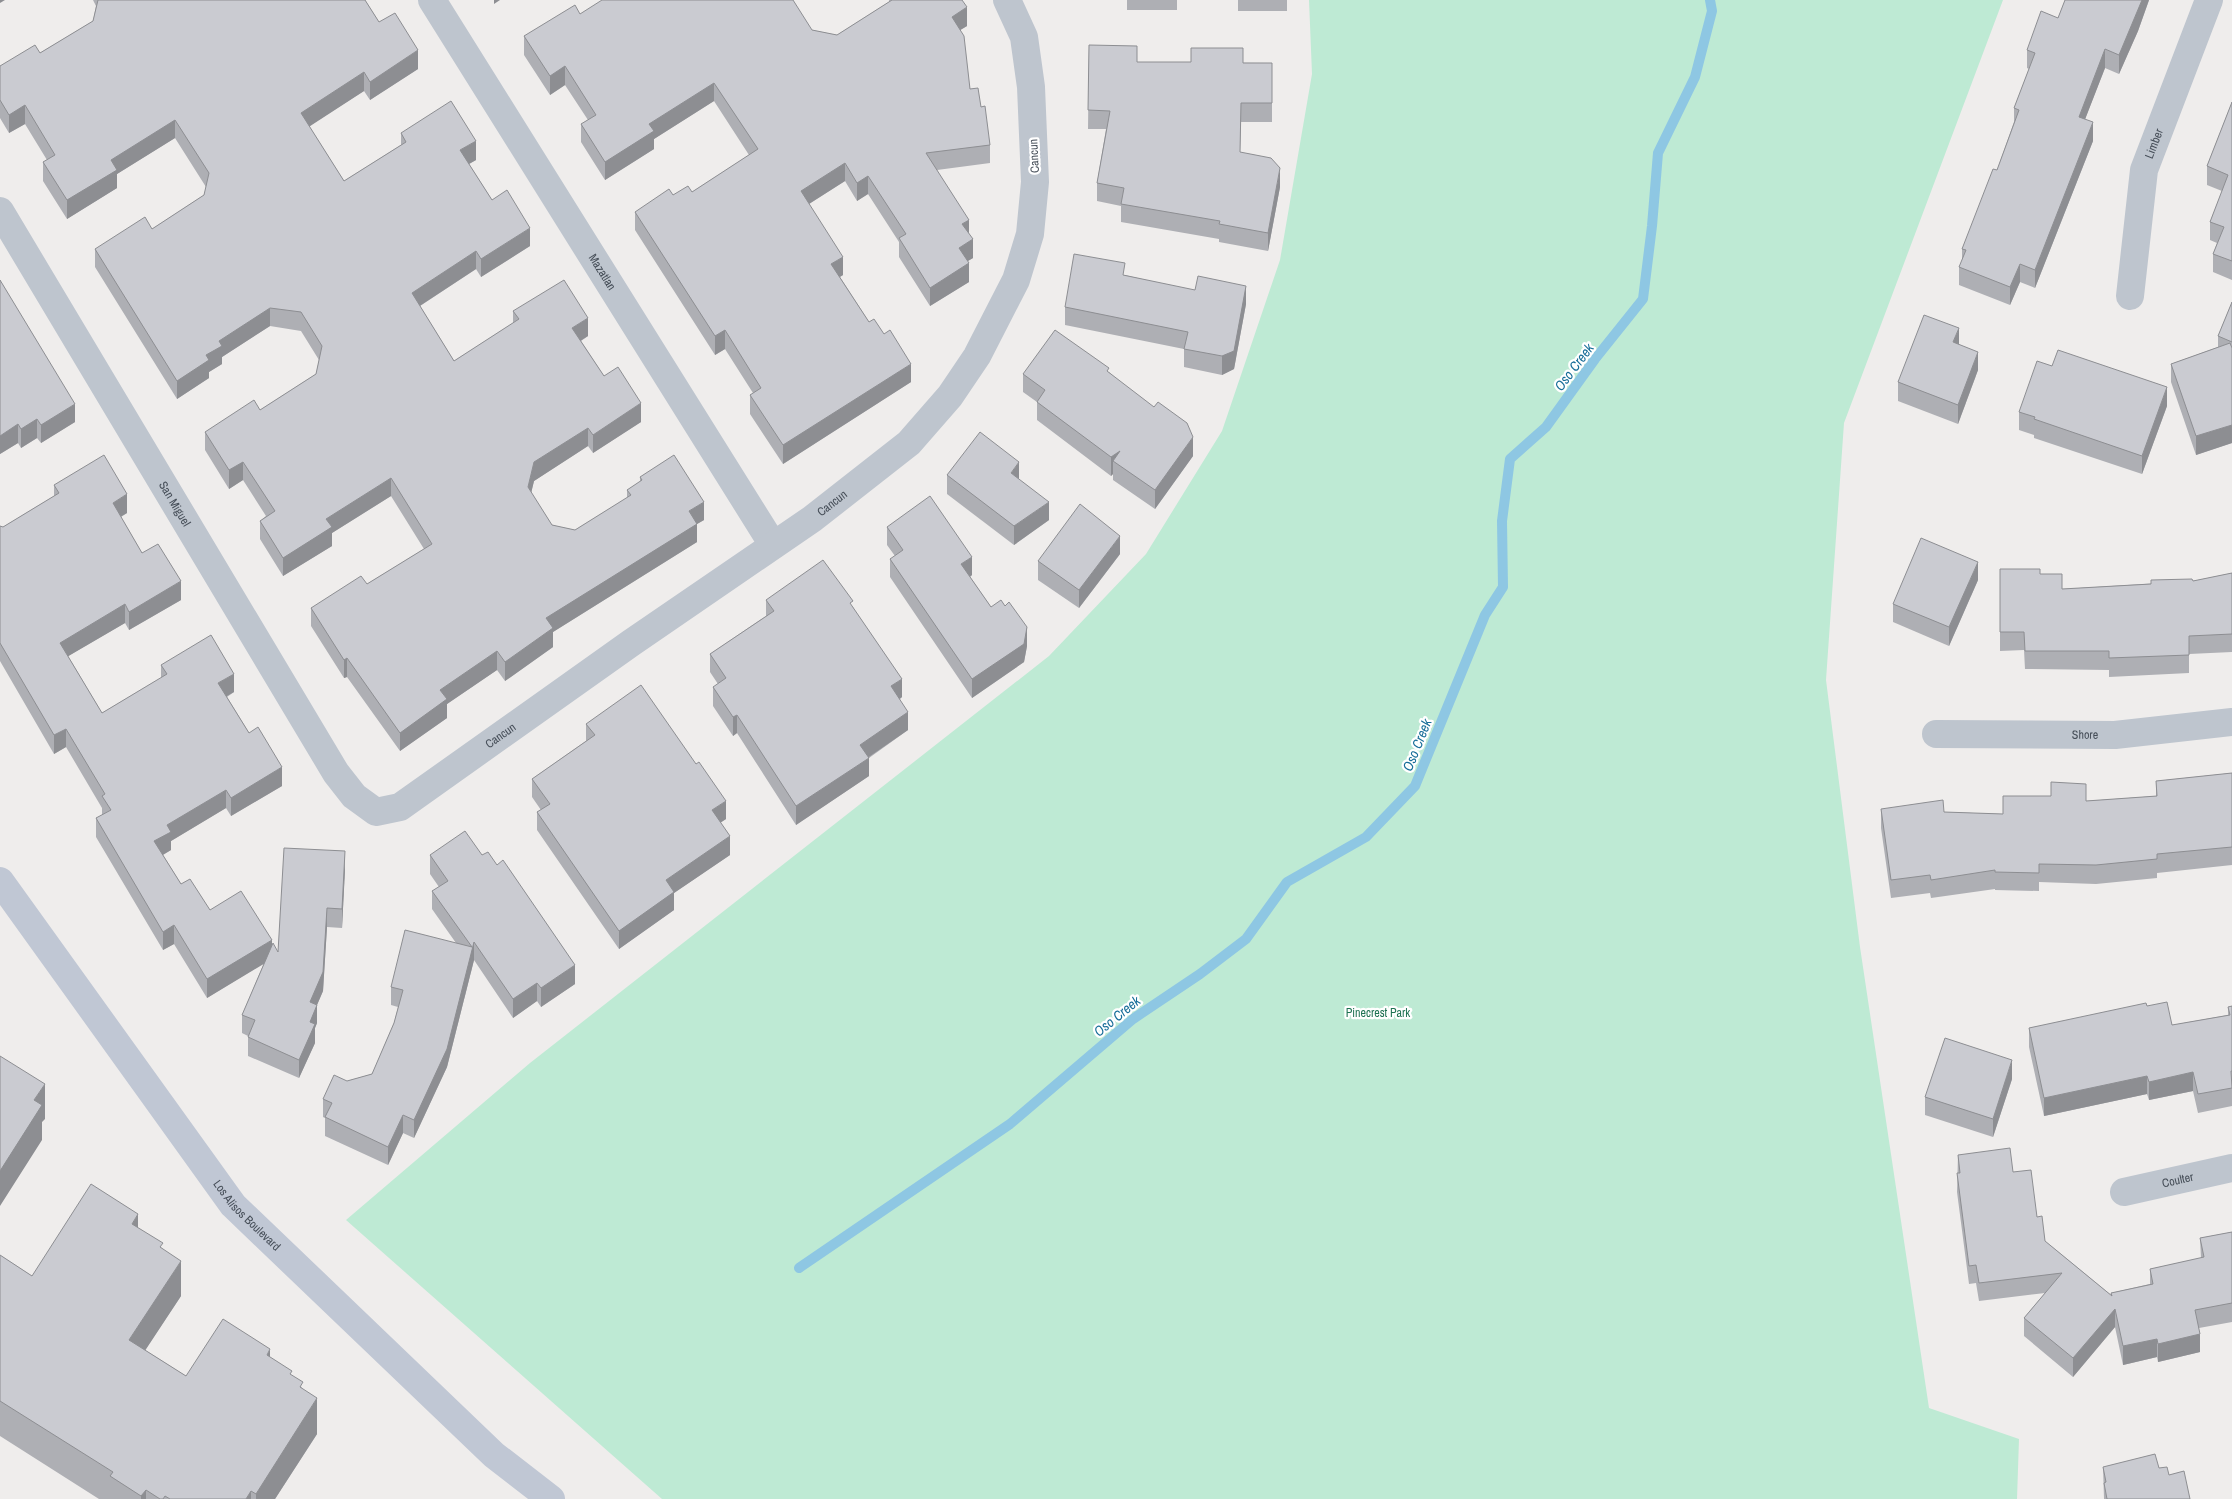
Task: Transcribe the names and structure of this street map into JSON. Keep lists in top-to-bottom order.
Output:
{
  "streets": {
    "main road": ["Los Alisos Boulevard"],
    "street": [
      "Limber",
      "Cancun",
      "Mazatlan",
      "San Miguel",
      "Shore",
      "Coulter"
    ]
  },
  "crossings": [
    ["Cancun", "Mazatlan"],
    ["Cancun", "San Miguel"]
  ],
  "water": ["Oso Creek"],
  "parks": ["Pinecrest Park"]
}
